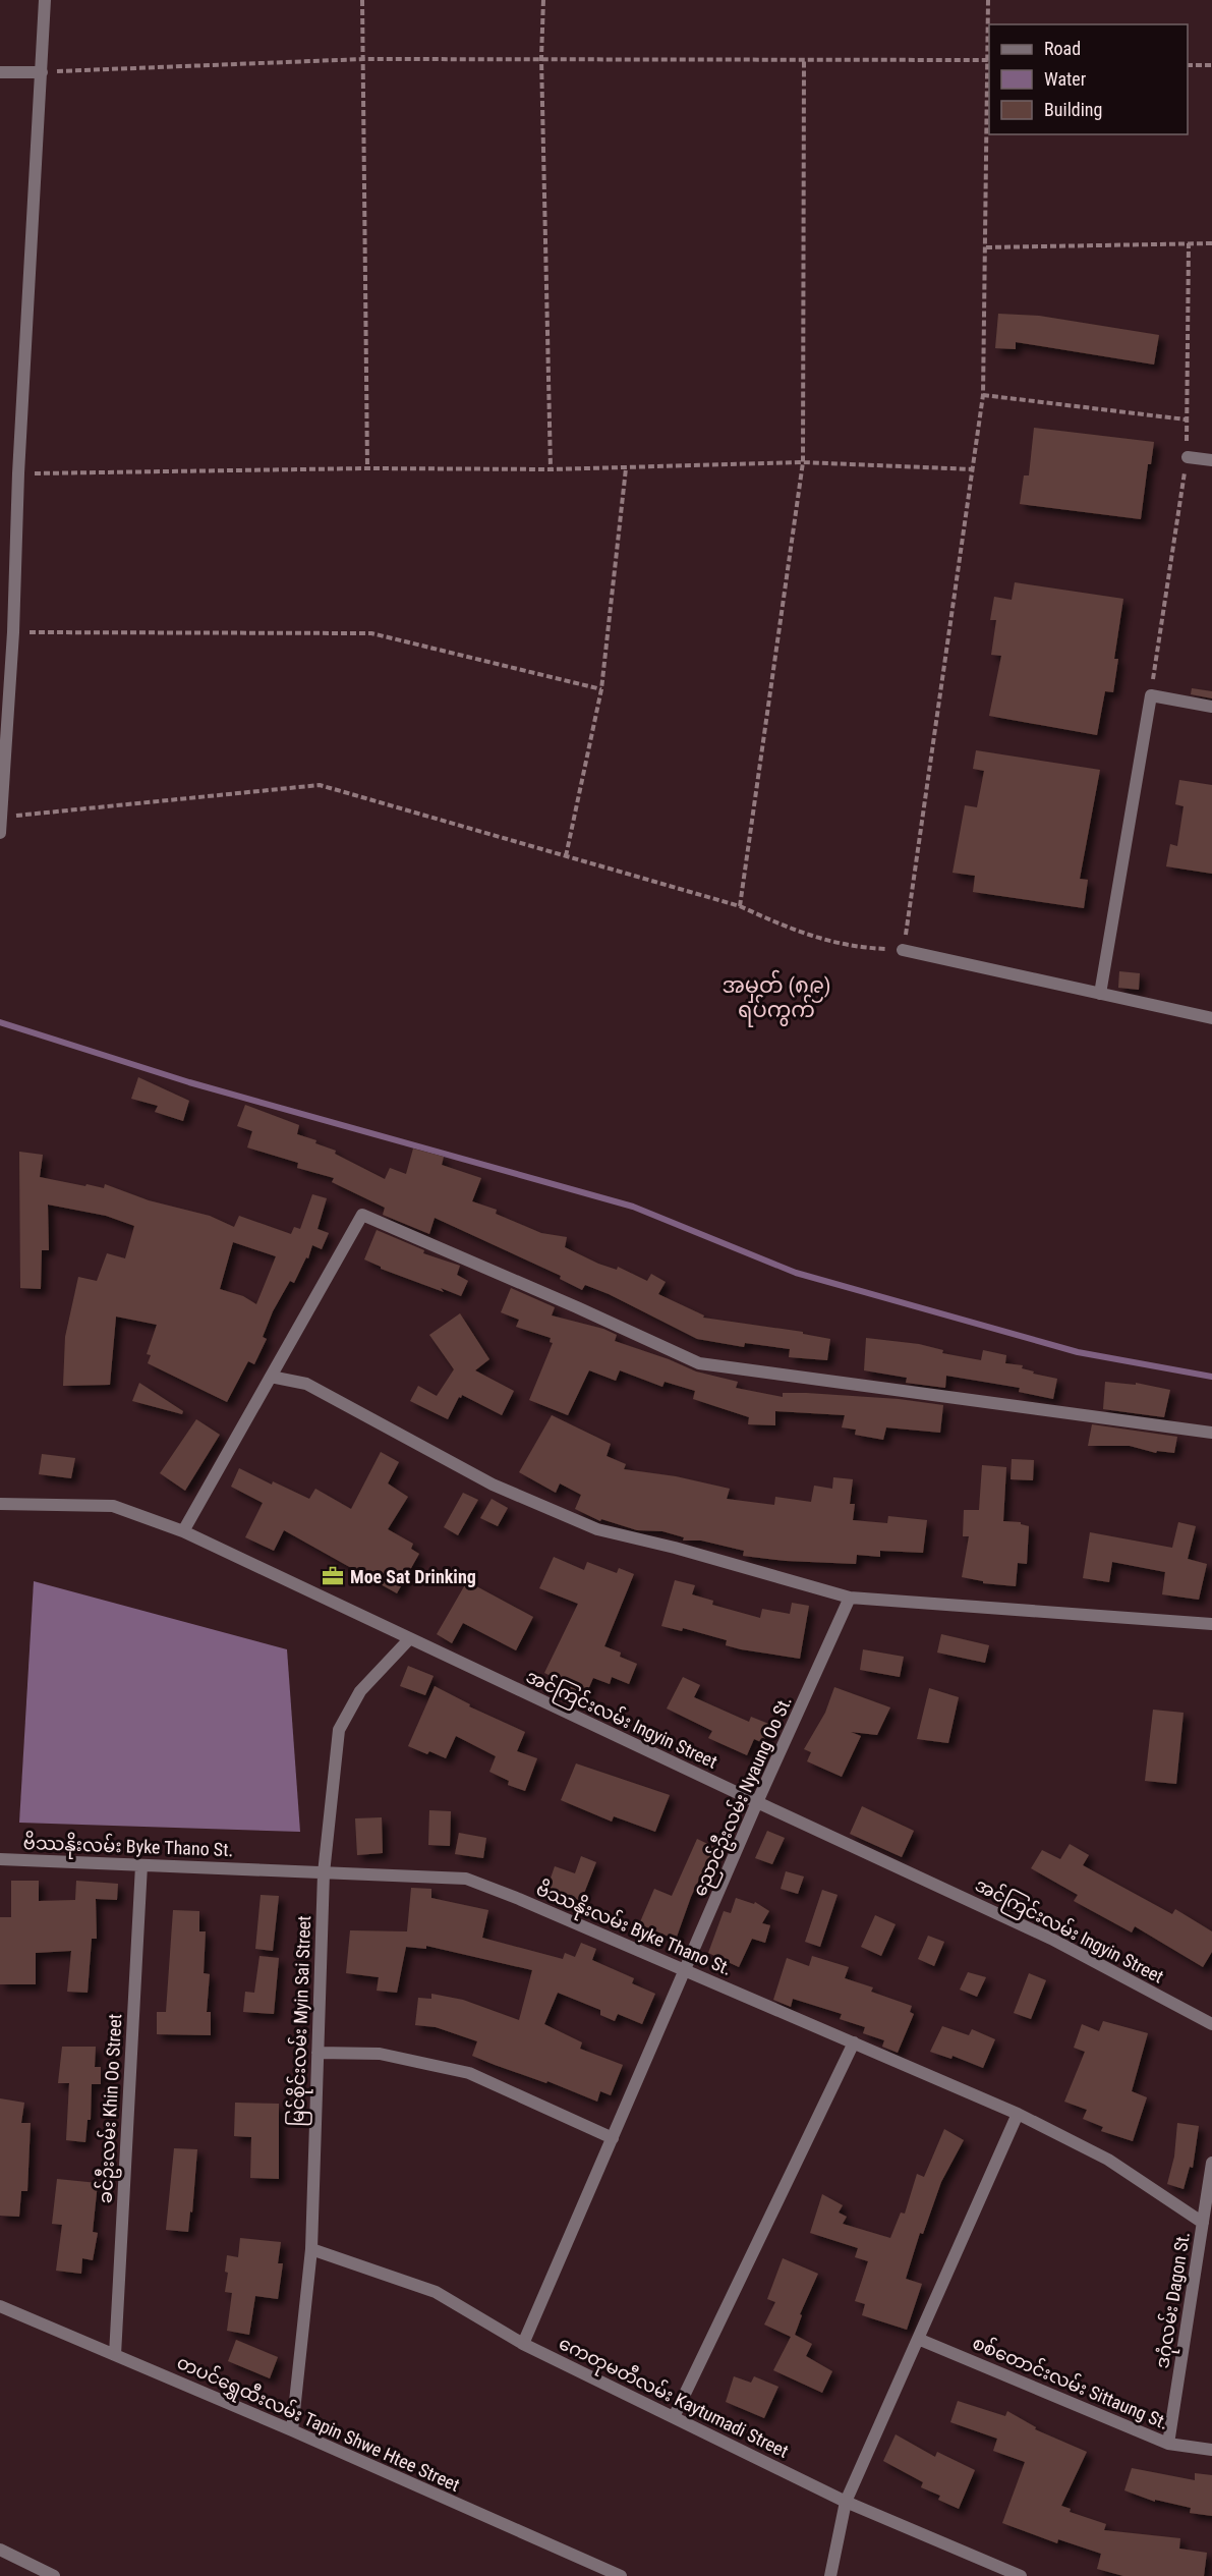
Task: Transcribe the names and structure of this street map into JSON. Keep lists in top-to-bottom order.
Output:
{
  "streets": {
    "street": [
      "အင်ကြင်းလမ်း Ingyin Street",
      "ညောင်ဦးလမ်း Nyaung Oo St.",
      "ဗိဿနိုးလမ်း Byke Thano St.",
      "မြင်စိုင်းလမ်း Myin Sai Street",
      "ခင်ဦးလမ်း Khin Oo Street",
      "ဒဂုံလမ်း Dagon St.",
      "စစ်တောင်းလမ်း Sittaung St.",
      "ကေတုမတီလမ်း Kaytumadi Street",
      "တပင်ရွှေထီးလမ်း Tapin Shwe Htee Street"
    ]
  },
  "crossings": [
    ["အင်ကြင်းလမ်း Ingyin Street", "ညောင်ဦးလမ်း Nyaung Oo St."],
    ["အင်ကြင်းလမ်း Ingyin Street", "မြင်စိုင်းလမ်း Myin Sai Street"],
    ["ညောင်ဦးလမ်း Nyaung Oo St.", "ဗိဿနိုးလမ်း Byke Thano St."],
    ["ညောင်ဦးလမ်း Nyaung Oo St.", "ကေတုမတီလမ်း Kaytumadi Street"],
    ["ဗိဿနိုးလမ်း Byke Thano St.", "မြင်စိုင်းလမ်း Myin Sai Street"],
    ["ဗိဿနိုးလမ်း Byke Thano St.", "ခင်ဦးလမ်း Khin Oo Street"],
    ["ဗိဿနိုးလမ်း Byke Thano St.", "ဒဂုံလမ်း Dagon St."],
    ["မြင်စိုင်းလမ်း Myin Sai Street", "ကေတုမတီလမ်း Kaytumadi Street"],
    ["မြင်စိုင်းလမ်း Myin Sai Street", "တပင်ရွှေထီးလမ်း Tapin Shwe Htee Street"],
    ["ခင်ဦးလမ်း Khin Oo Street", "တပင်ရွှေထီးလမ်း Tapin Shwe Htee Street"],
    ["ဒဂုံလမ်း Dagon St.", "စစ်တောင်းလမ်း Sittaung St."]
  ],
  "districts": ["အမှတ် (၈၉) ရပ်ကွက်"],
  "places": {
    "office": ["Moe Sat Drinking"]
  },
  "legend": ["Road", "Water", "Building"]
}
